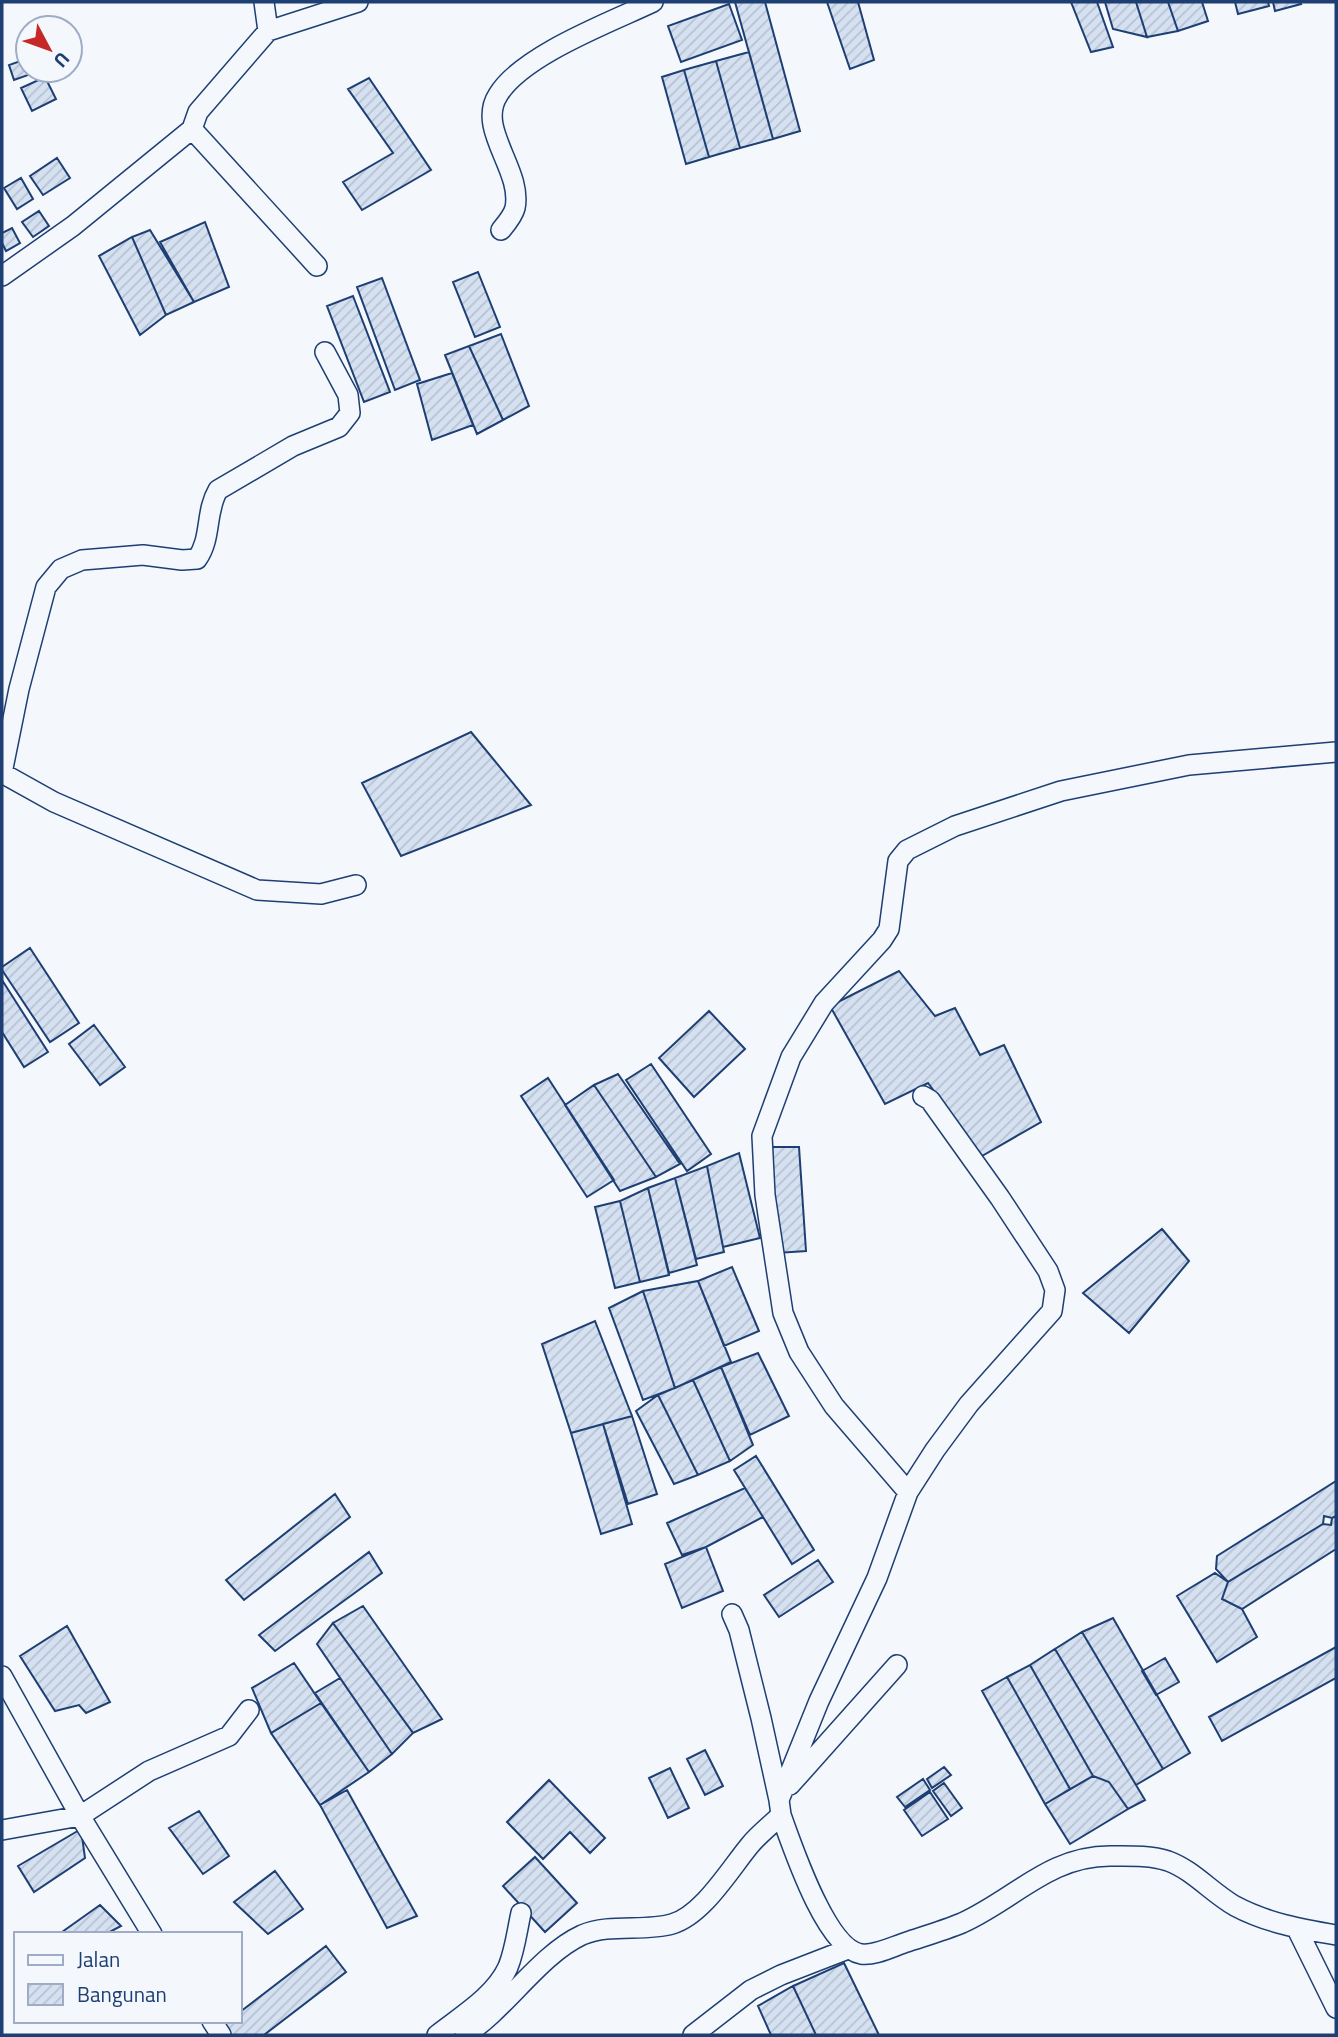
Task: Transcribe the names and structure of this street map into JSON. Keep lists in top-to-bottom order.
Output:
{
  "legend": ["Jalan", "Bangunan"],
  "north": "bottom right"
}
